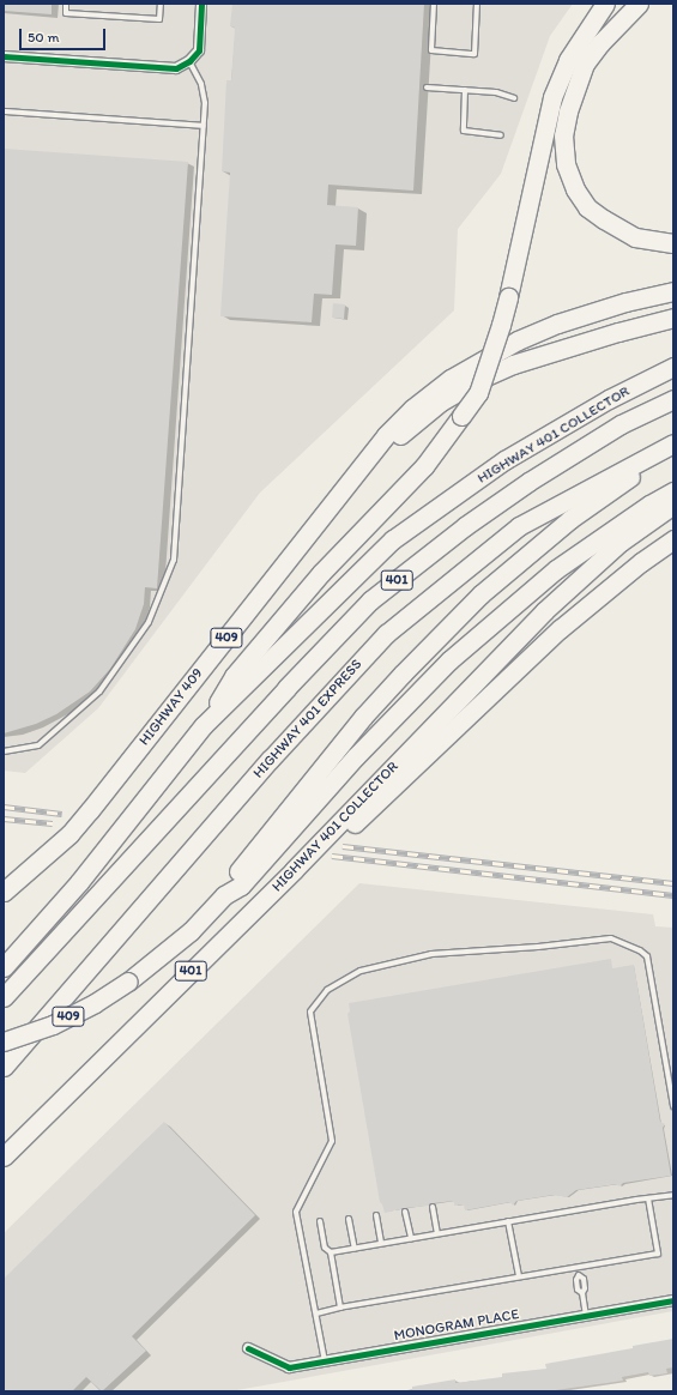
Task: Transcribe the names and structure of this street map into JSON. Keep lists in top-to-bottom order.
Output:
{
  "streets": {
    "highway": [
      "HIGHWAY 401 COLLECTOR",
      "401",
      "409",
      "HIGHWAY 409",
      "HIGHWAY 401 EXPRESS"
    ],
    "street": ["MONOGRAM PLACE"]
  },
  "scale_bar": "50 m"
}
